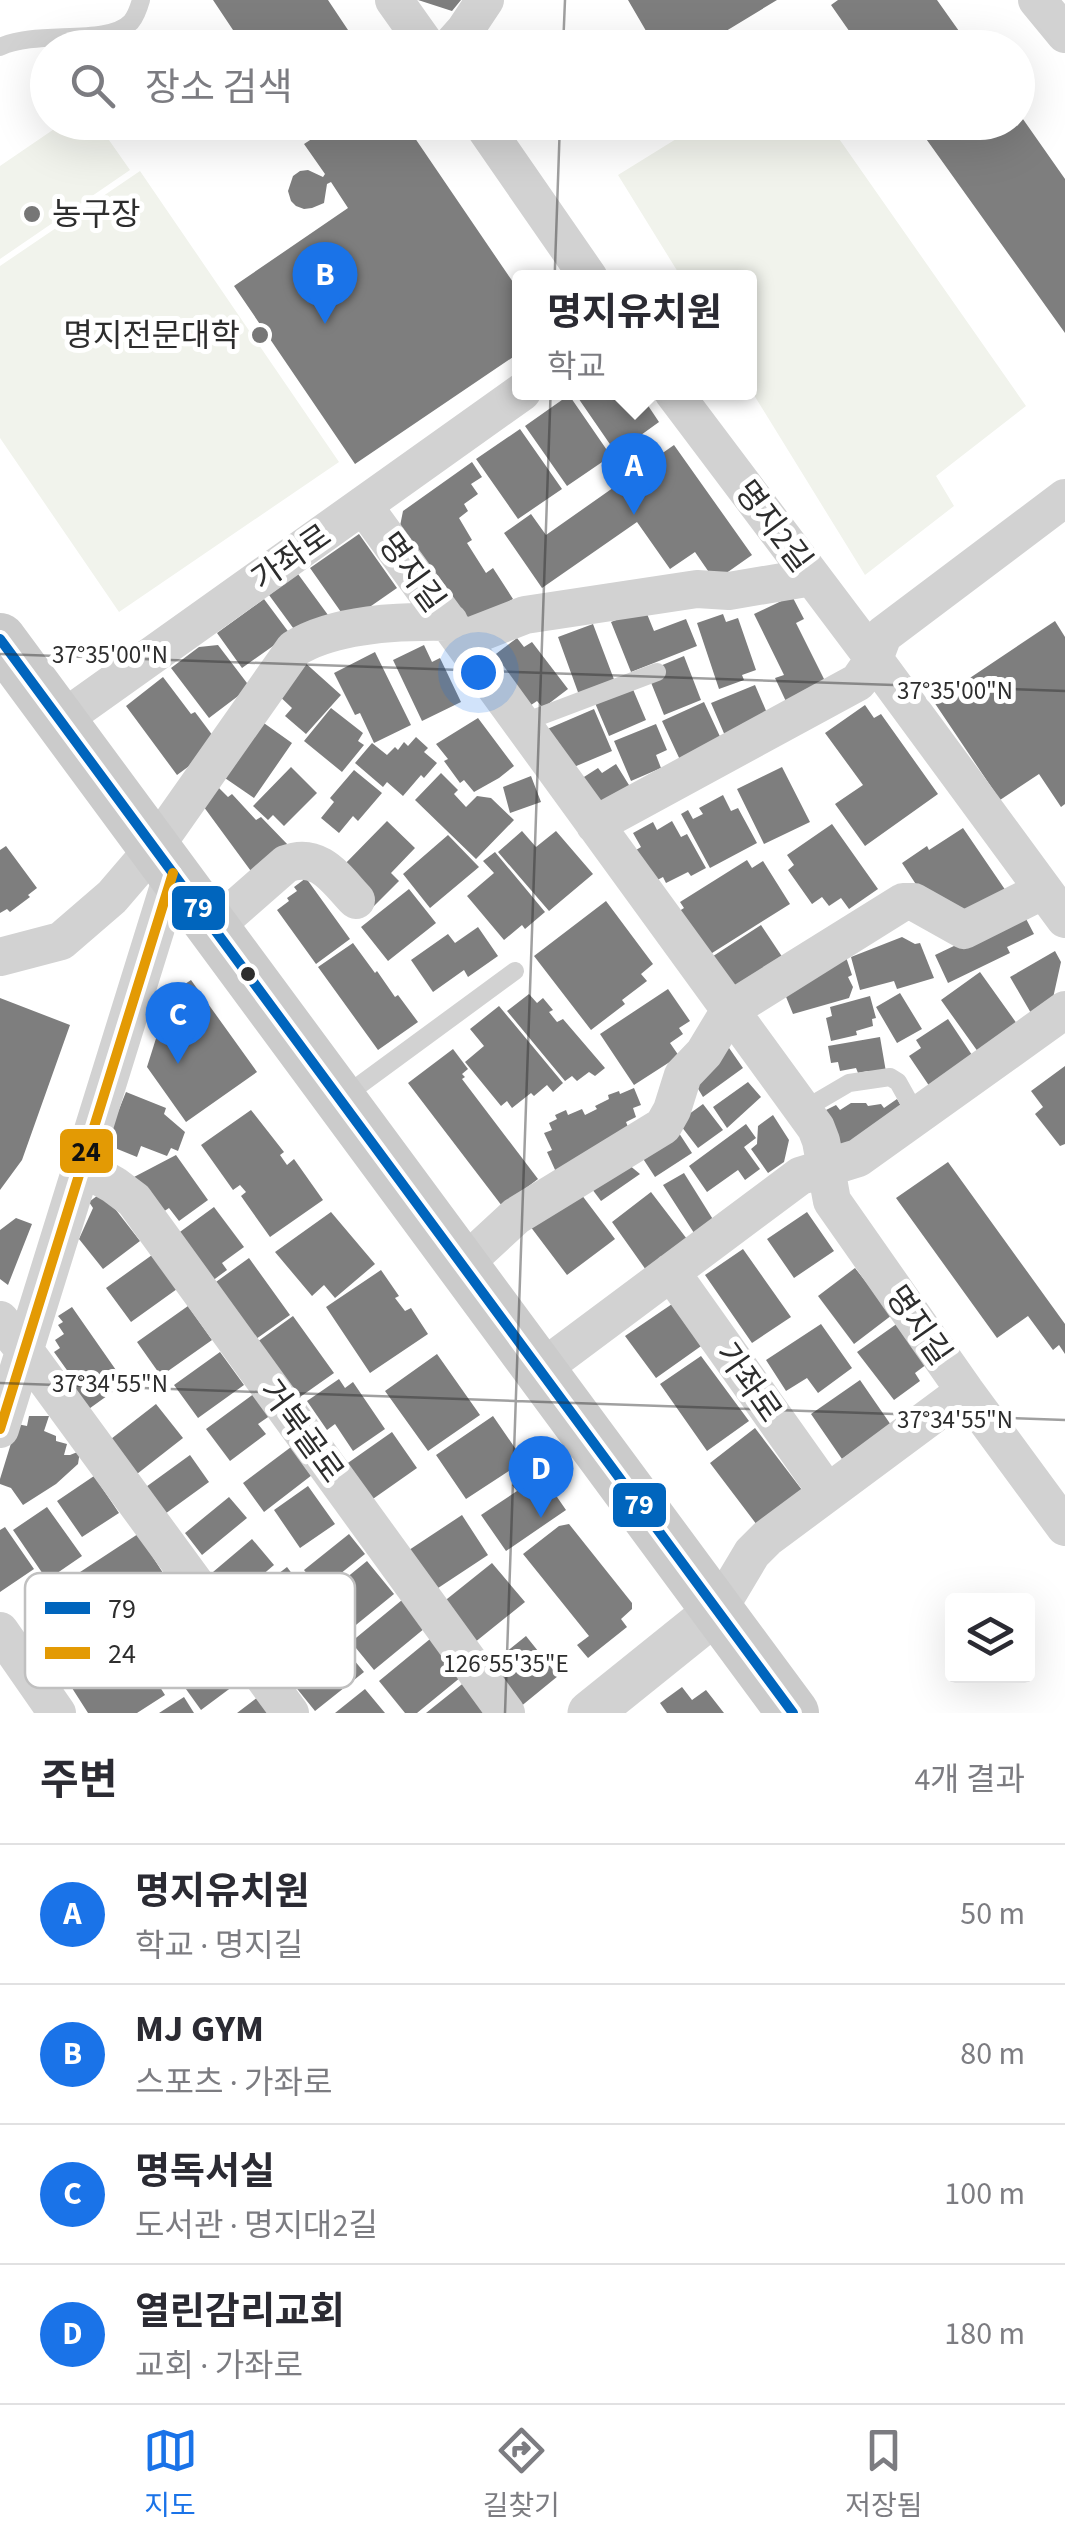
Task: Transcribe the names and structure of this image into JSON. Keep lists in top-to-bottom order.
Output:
{
  "streets": {
    "street": [
      "명지2길",
      "가좌로",
      "명지길",
      "거북골로"
    ]
  },
  "crossings": [
    ["명지2길", "명지길"],
    ["가좌로", "명지길"]
  ],
  "places": ["농구장", "명지전문대학"],
  "lines": ["transit line 79", "transit line 24"],
  "legend": ["79", "24"],
  "page": {
    "search": "장소 검색",
    "pins": [
      "B",
      "A",
      "C",
      "D"
    ],
    "popup": ["명지유치원", "학교"],
    "heading": ["주변", "4개 결과"],
    "list": [
      {
        "mark": "A",
        "name": "명지유치원",
        "note": "학교 · 명지길",
        "value": "50 m"
      },
      {
        "mark": "B",
        "name": "MJ GYM",
        "note": "스포츠 · 가좌로",
        "value": "80 m"
      },
      {
        "mark": "C",
        "name": "명독서실",
        "note": "도서관 · 명지대2길",
        "value": "100 m"
      },
      {
        "mark": "D",
        "name": "열린감리교회",
        "note": "교회 · 가좌로",
        "value": "180 m"
      }
    ],
    "nav": ["지도", "길찾기", "저장됨"]
  },
  "coordinates": ["37°35'00\"N", "37°34'55\"N", "126°55'35\"E"]
}
